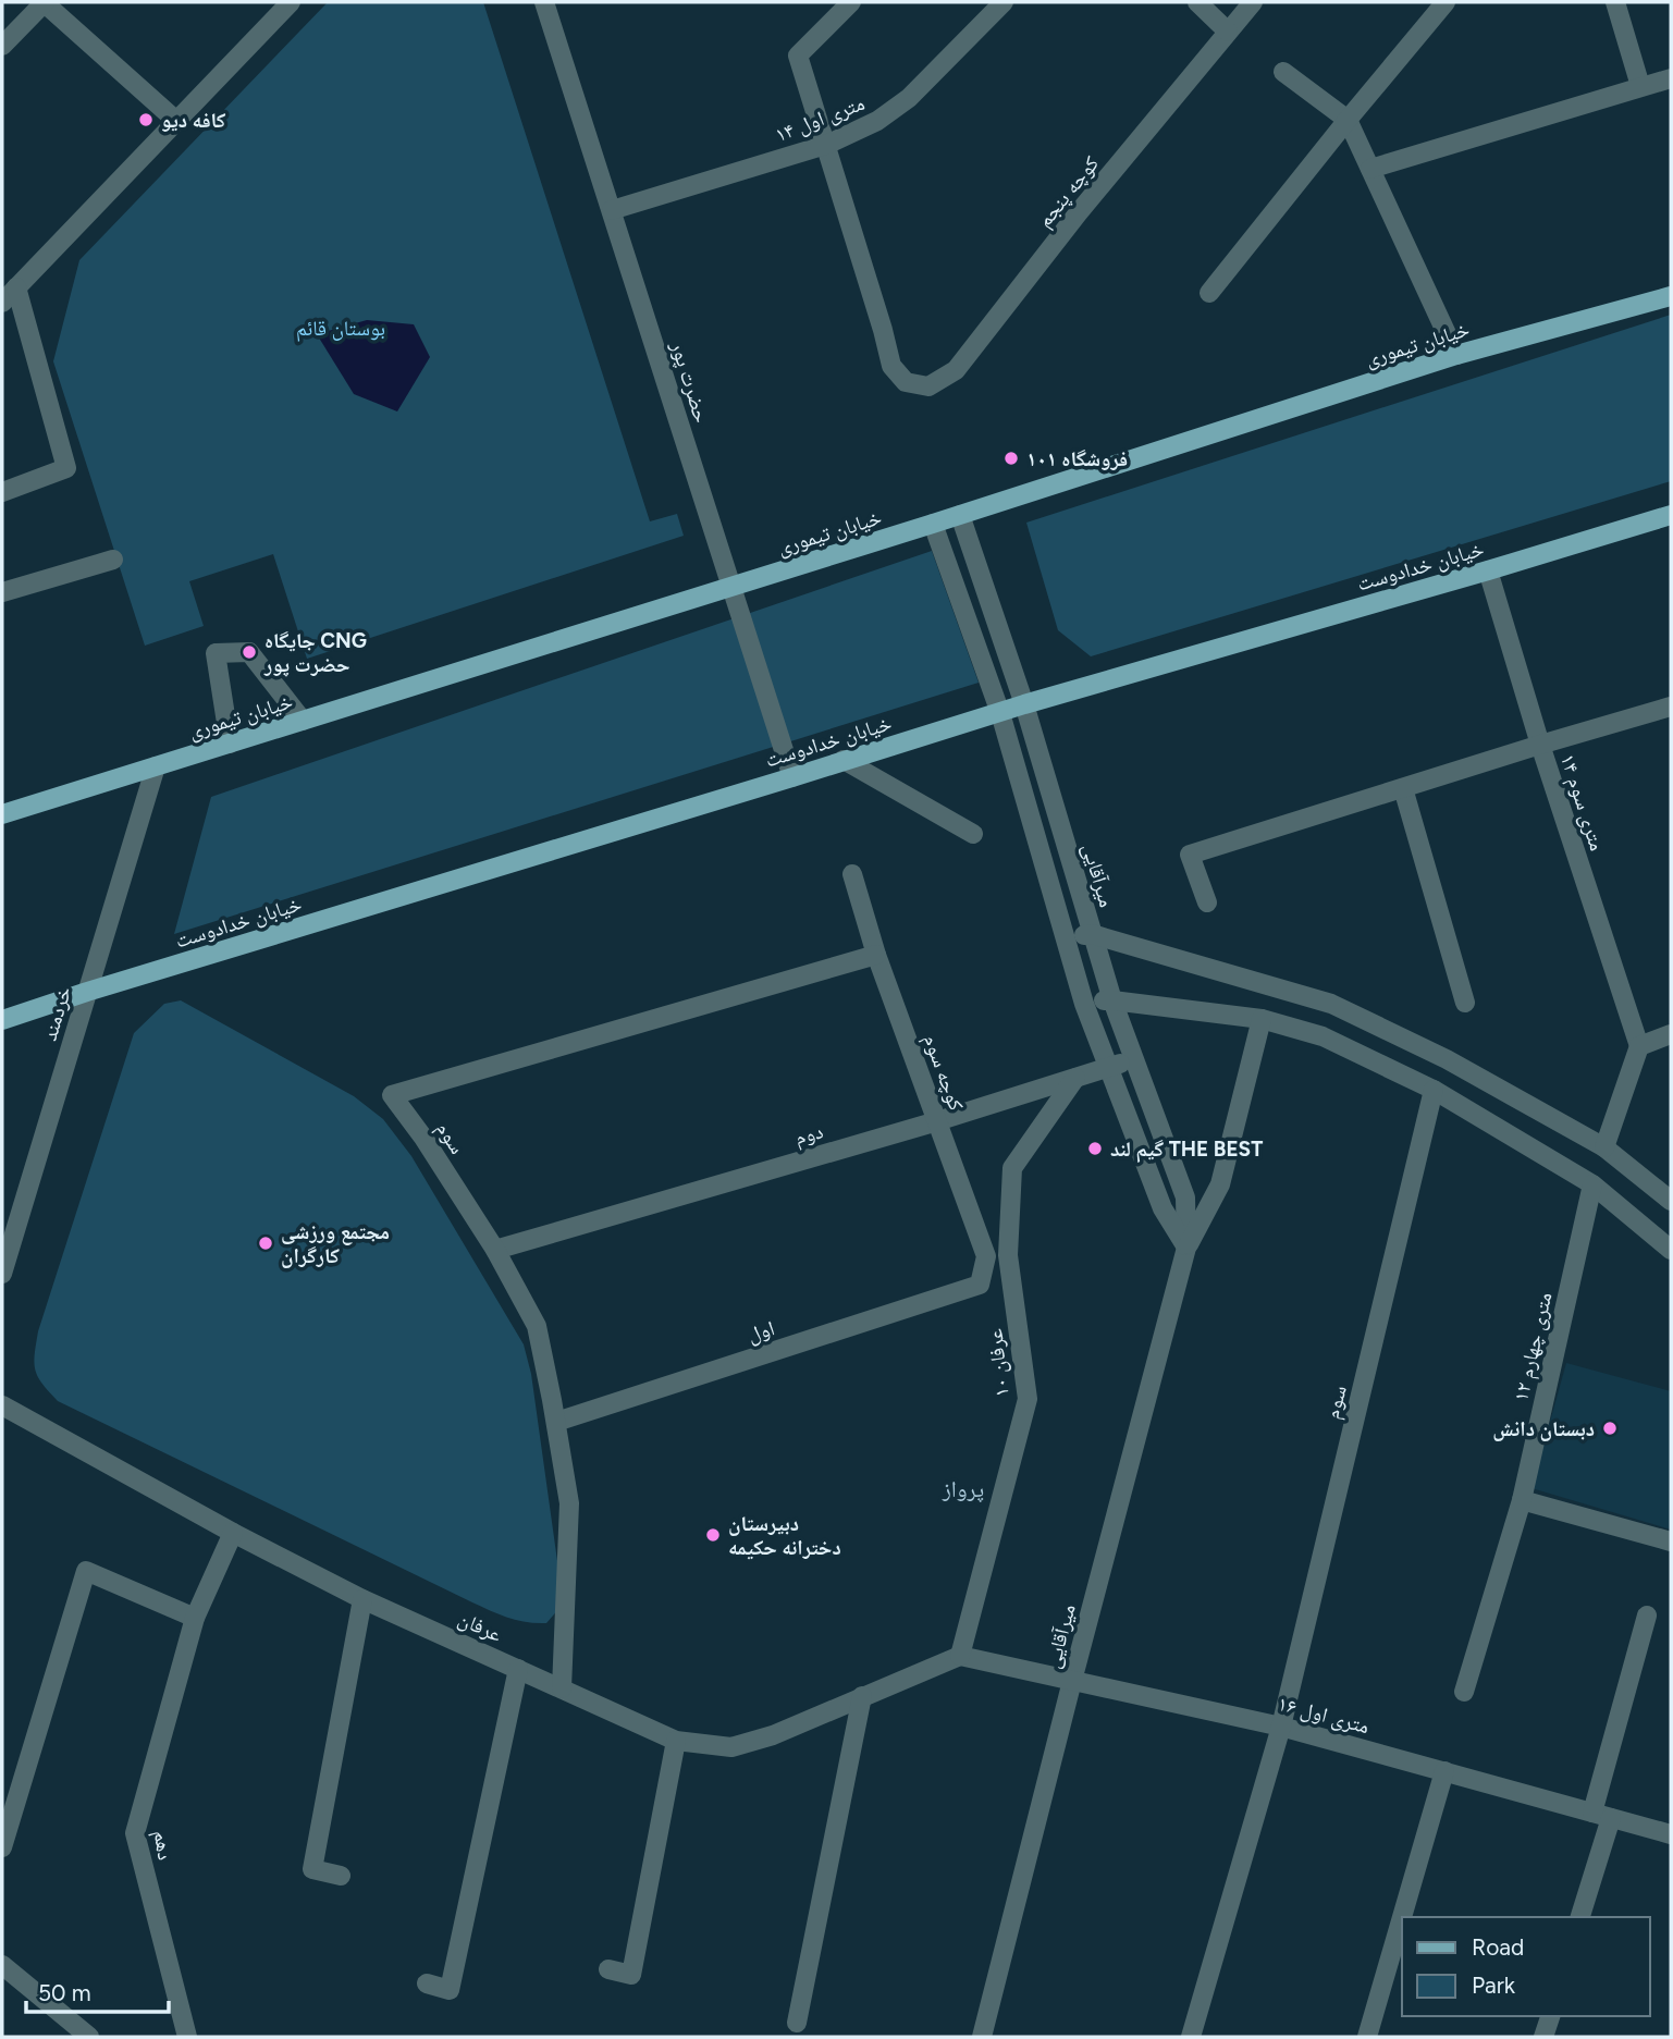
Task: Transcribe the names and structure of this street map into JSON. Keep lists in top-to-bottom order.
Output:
{
  "streets": {
    "main road": ["خیابان تیموری", "خیابان خدادوست"],
    "street": [
      "۱۴ متری اول",
      "کوچه پنجم",
      "حضرت پور",
      "۱۴ متری سوم",
      "میرآقایی",
      "خردمند",
      "کوچه سوم",
      "دوم",
      "سوم",
      "اول",
      "۱۲ متری چهارم",
      "عرفان ۱۰",
      "عرفان",
      "۱۶ متری اول",
      "دهم"
    ]
  },
  "crossings": [
    ["۱۴ متری اول", "کوچه پنجم"],
    ["۱۴ متری اول", "حضرت پور"],
    ["خیابان تیموری", "حضرت پور"],
    ["خیابان تیموری", "میرآقایی"],
    ["خیابان تیموری", "خردمند"],
    ["حضرت پور", "خیابان خدادوست"],
    ["خیابان خدادوست", "۱۴ متری سوم"],
    ["خیابان خدادوست", "میرآقایی"],
    ["خیابان خدادوست", "خردمند"],
    ["میرآقایی", "دوم"],
    ["میرآقایی", "۱۶ متری اول"],
    ["کوچه سوم", "دوم"],
    ["کوچه سوم", "سوم"],
    ["کوچه سوم", "اول"],
    ["دوم", "سوم"],
    ["دوم", "عرفان ۱۰"],
    ["سوم", "اول"],
    ["سوم", "عرفان"],
    ["سوم", "۱۶ متری اول"],
    ["عرفان ۱۰", "عرفان"],
    ["عرفان ۱۰", "۱۶ متری اول"],
    ["عرفان", "۱۶ متری اول"],
    ["عرفان", "دهم"]
  ],
  "districts": ["پرواز"],
  "parks": ["بوستان قائم"],
  "places": [
    "کافه دیو",
    "فروشگاه ۱۰۱",
    "جایگاه CNG حضرت پور",
    "گیم لند THE BEST",
    "مجتمع ورزشی کارگران",
    "دبستان دانش",
    "دبیرستان دخترانه حکیمه"
  ],
  "legend": ["Road", "Park"],
  "scale_bar": "50 m"
}
